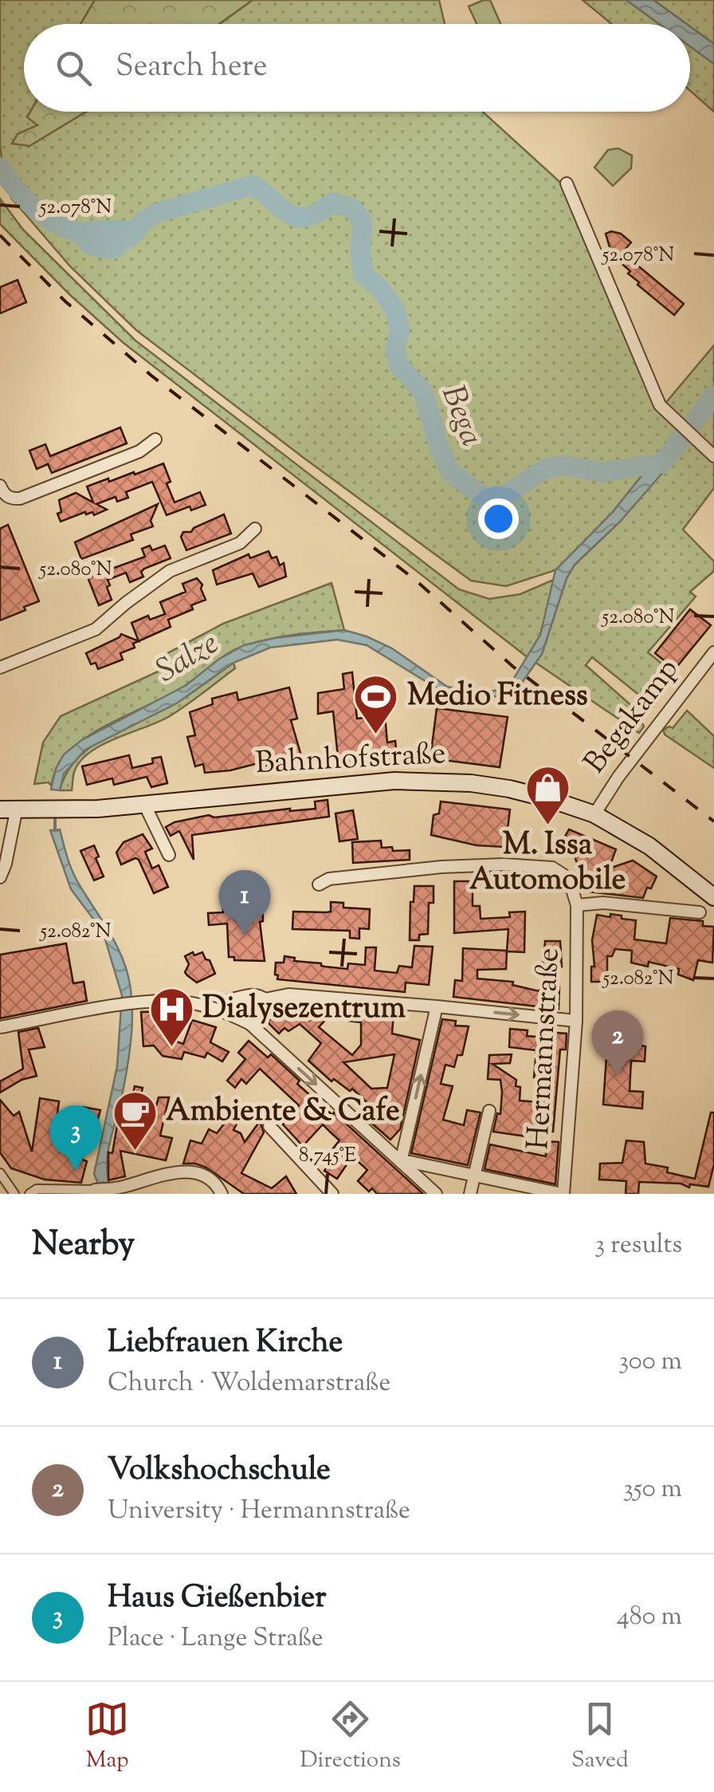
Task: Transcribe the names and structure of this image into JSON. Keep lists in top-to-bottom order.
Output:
{
  "streets": {
    "main road": ["Bahnhofstraße"],
    "street": ["Begakamp", "Hermannstraße"]
  },
  "crossings": [
    ["Begakamp", "Bahnhofstraße"]
  ],
  "water": ["Bega", "Salze"],
  "places": {
    "sports": ["Medio Fitness"],
    "shop": ["M. Issa Automobile"],
    "hospital": ["Dialysezentrum"],
    "cafe": ["Ambiente & Cafe"]
  },
  "page": {
    "search": "Search here",
    "pins": ["1", "2", "3"],
    "heading": ["Nearby", "3 results"],
    "list": [
      {
        "mark": "1",
        "name": "Liebfrauen Kirche",
        "note": "Church · Woldemarstraße",
        "value": "300 m"
      },
      {
        "mark": "2",
        "name": "Volkshochschule",
        "note": "University · Hermannstraße",
        "value": "350 m"
      },
      {
        "mark": "3",
        "name": "Haus Gießenbier",
        "note": "Place · Lange Straße",
        "value": "480 m"
      }
    ],
    "nav": ["Map", "Directions", "Saved"]
  },
  "coordinates": [
    "52.078°N",
    "52.080°N",
    "52.082°N",
    "8.745°E"
  ]
}
